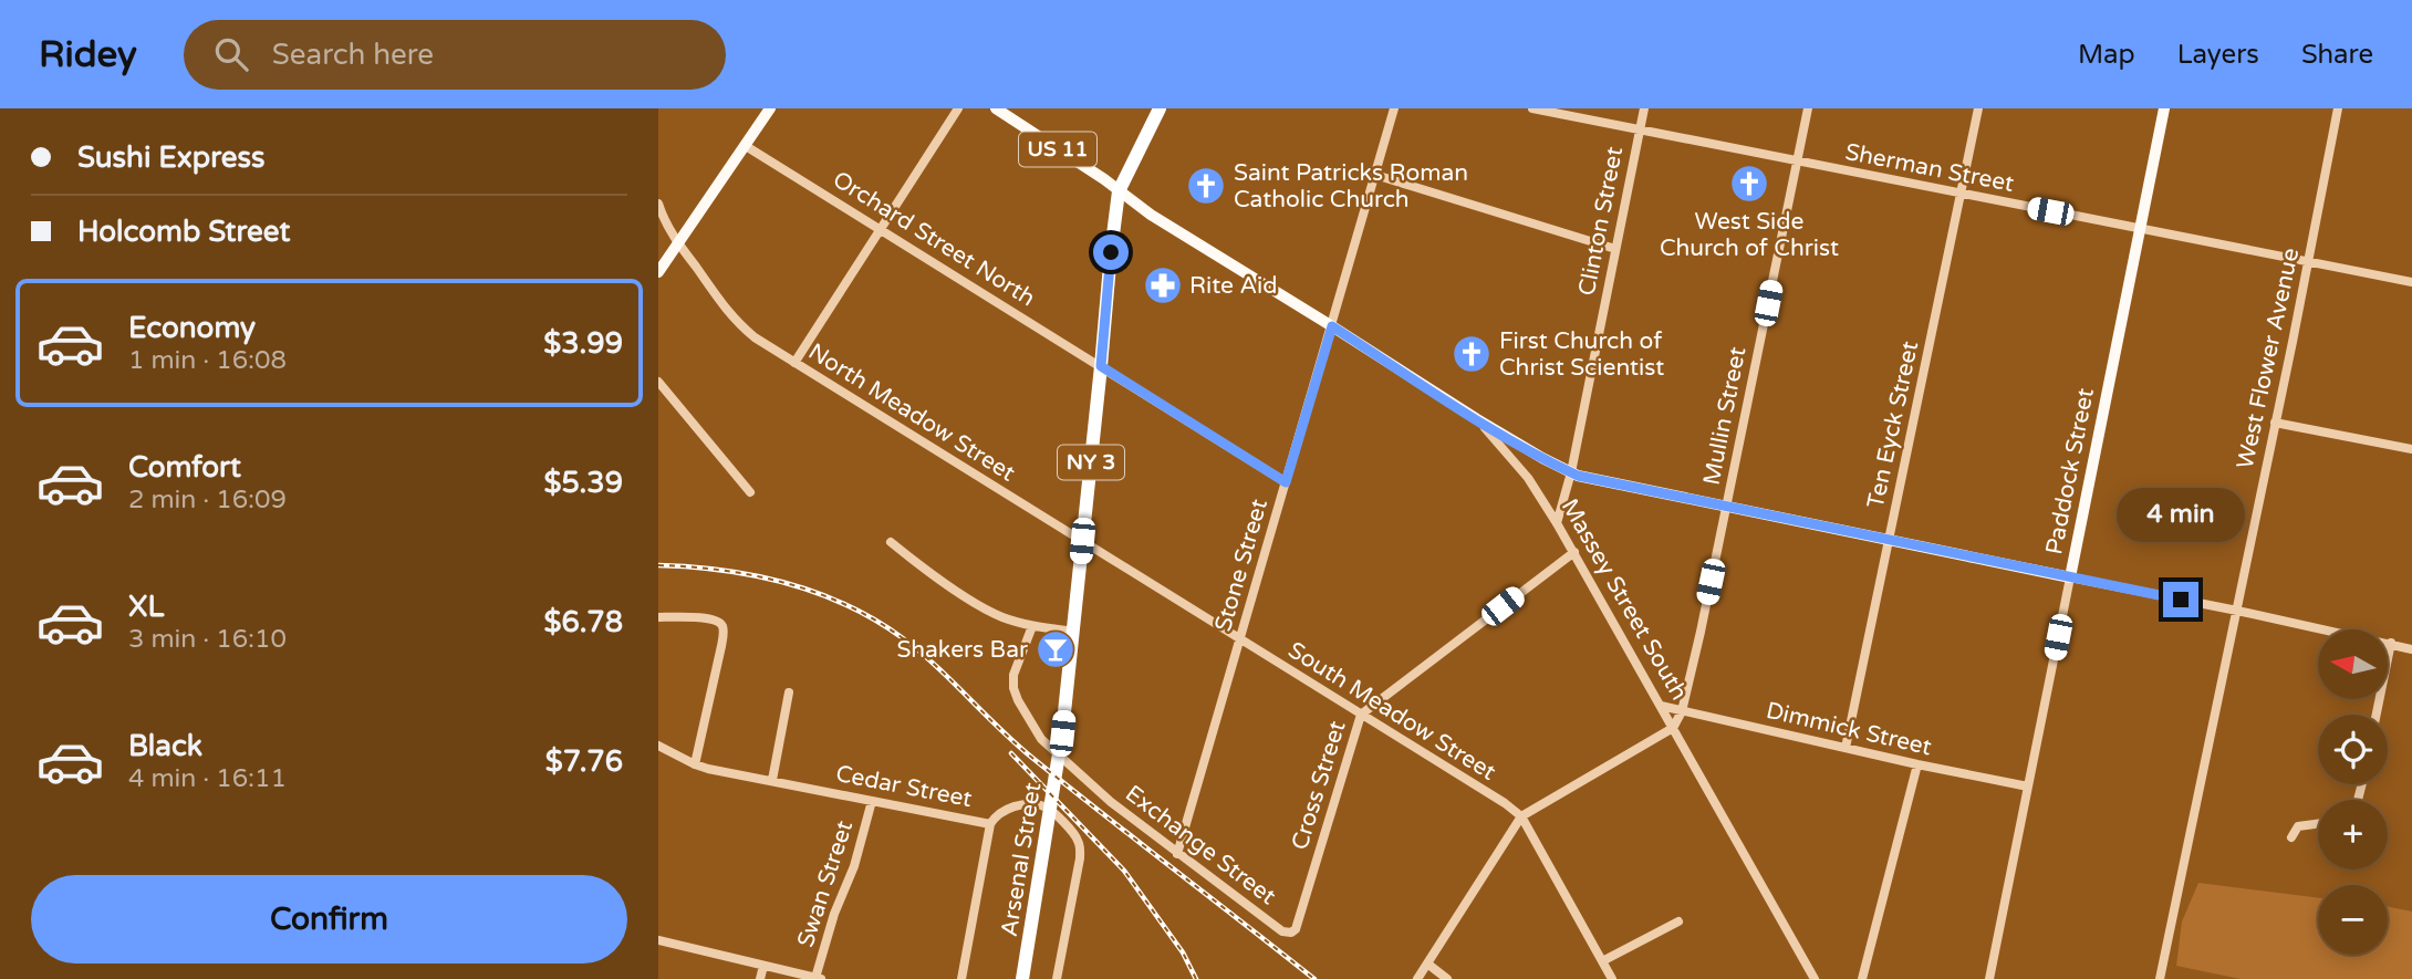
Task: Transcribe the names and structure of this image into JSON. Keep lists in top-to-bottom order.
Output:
{
  "streets": {
    "highway": ["NY 3", "Arsenal Street"],
    "main road": ["US 11", "Paddock Street", "Massey Street South"],
    "street": [
      "Sherman Street",
      "Clinton Street",
      "Orchard Street North",
      "West Flower Avenue",
      "North Meadow Street",
      "Mullin Street",
      "Ten Eyck Street",
      "Stone Street",
      "South Meadow Street",
      "Dimmick Street",
      "Cross Street",
      "Cedar Street",
      "Exchange Street",
      "Swan Street"
    ]
  },
  "crossings": [
    ["US 11", "Clinton Street"],
    ["US 11", "Mullin Street"],
    ["US 11", "Ten Eyck Street"],
    ["US 11", "Paddock Street"],
    ["US 11", "Massey Street South"],
    ["US 11", "Arsenal Street"],
    ["Sherman Street", "Clinton Street"],
    ["Sherman Street", "West Flower Avenue"],
    ["Sherman Street", "Mullin Street"],
    ["Sherman Street", "Ten Eyck Street"],
    ["Sherman Street", "Paddock Street"],
    ["Clinton Street", "Massey Street South"],
    ["Orchard Street North", "Stone Street"],
    ["Orchard Street North", "Arsenal Street"],
    ["North Meadow Street", "South Meadow Street"],
    ["North Meadow Street", "Arsenal Street"],
    ["Mullin Street", "Massey Street South"],
    ["Mullin Street", "Dimmick Street"],
    ["Ten Eyck Street", "Dimmick Street"],
    ["Paddock Street", "Dimmick Street"],
    ["Stone Street", "Massey Street South"],
    ["Stone Street", "South Meadow Street"],
    ["Stone Street", "Exchange Street"],
    ["Massey Street South", "Dimmick Street"],
    ["Massey Street South", "Cross Street"],
    ["Massey Street South", "Arsenal Street"],
    ["South Meadow Street", "Cross Street"],
    ["South Meadow Street", "Arsenal Street"],
    ["Cross Street", "Exchange Street"],
    ["Cedar Street", "Swan Street"]
  ],
  "places": {
    "church": ["West Side Church of Christ", "Saint Patricks Roman Catholic Church", "First Church of Christ Scientist"],
    "pharmacy": ["Rite Aid"],
    "bar": ["Shakers Bar"]
  },
  "north": "left",
  "page": {
    "header": "Ridey",
    "search": "Search here",
    "nav": ["Map", "Layers", "Share"],
    "banner": ["Sushi Express", "Holcomb Street"],
    "list": [
      {
        "name": "Economy",
        "note": "1 min · 16:08",
        "value": "$3.99"
      },
      {
        "name": "Comfort",
        "note": "2 min · 16:09",
        "value": "$5.39"
      },
      {
        "name": "XL",
        "note": "3 min · 16:10",
        "value": "$6.78"
      },
      {
        "name": "Black",
        "note": "4 min · 16:11",
        "value": "$7.76"
      }
    ],
    "bubble": "4 min",
    "map_buttons": ["+", "−"],
    "buttons": "Confirm"
  }
}
